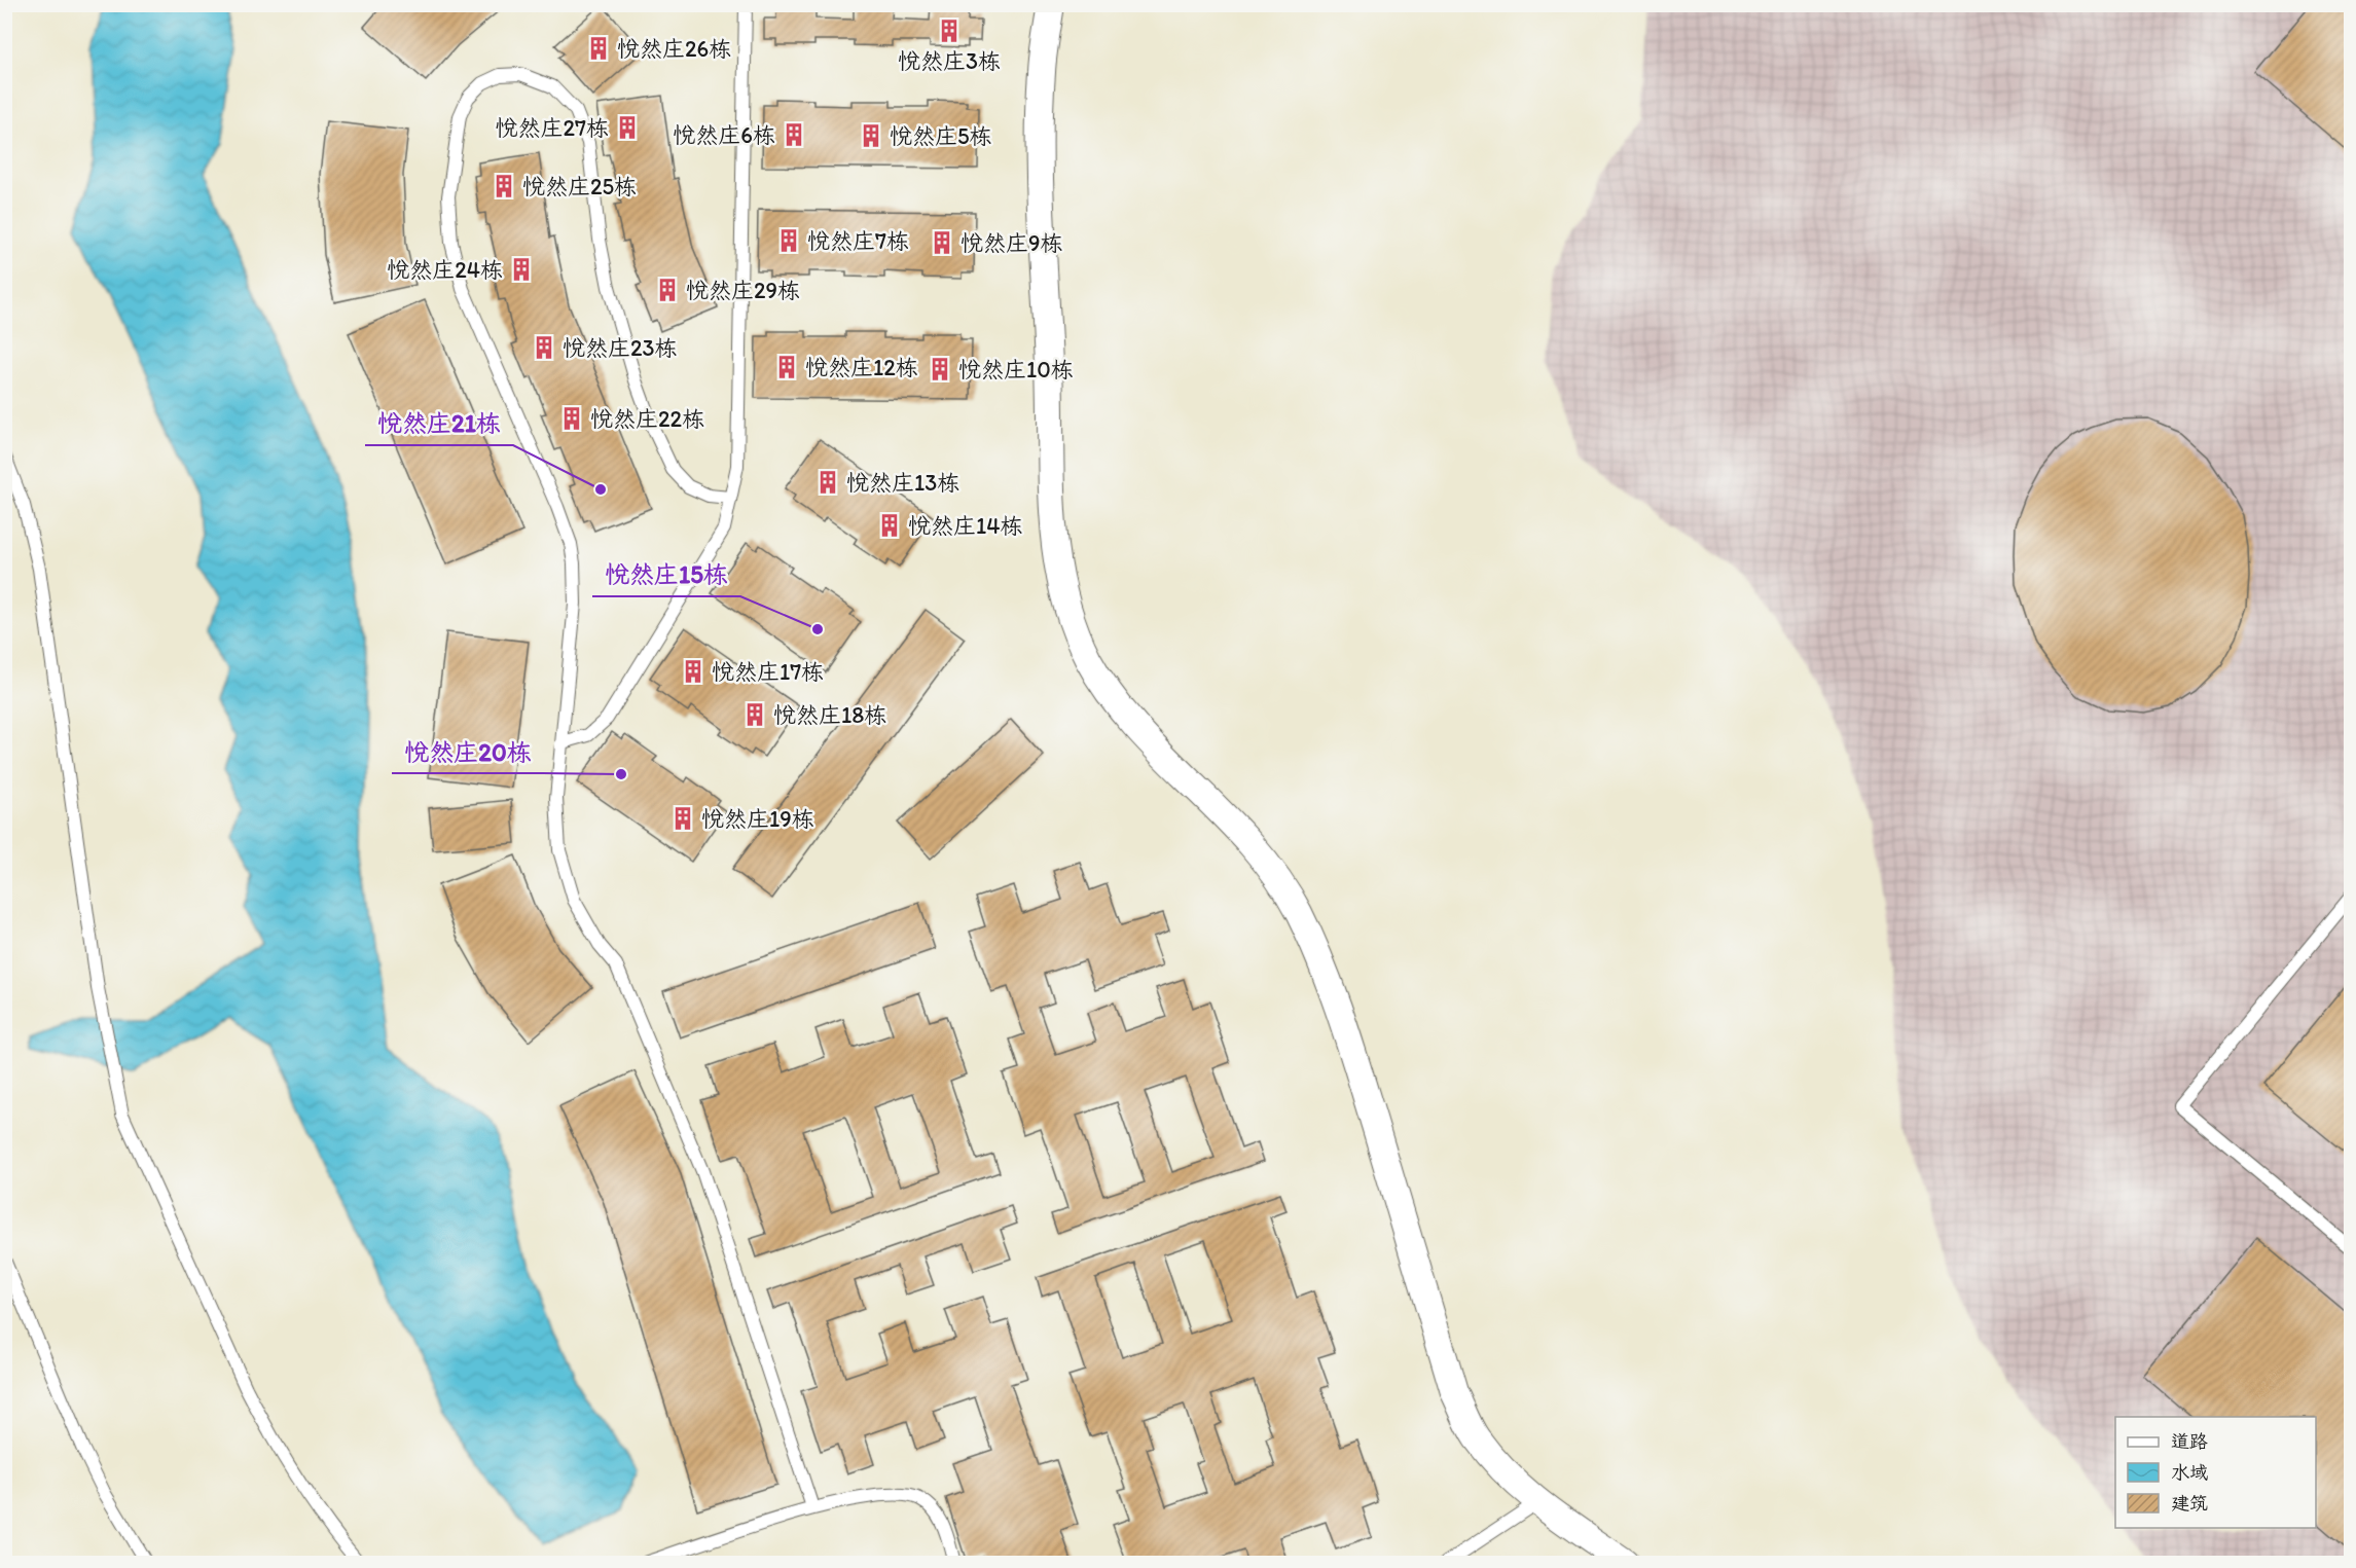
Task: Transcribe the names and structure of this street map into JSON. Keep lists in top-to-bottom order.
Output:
{
  "places": {
    "building": [
      "悦然庄3栋",
      "悦然庄26栋",
      "悦然庄27栋",
      "悦然庄6栋",
      "悦然庄5栋",
      "悦然庄25栋",
      "悦然庄7栋",
      "悦然庄9栋",
      "悦然庄24栋",
      "悦然庄29栋",
      "悦然庄23栋",
      "悦然庄12栋",
      "悦然庄10栋",
      "悦然庄22栋",
      "悦然庄13栋",
      "悦然庄14栋",
      "悦然庄17栋",
      "悦然庄18栋",
      "悦然庄19栋"
    ],
    "other": ["悦然庄21栋", "悦然庄15栋", "悦然庄20栋"]
  },
  "legend": ["道路", "水域", "建筑"]
}
